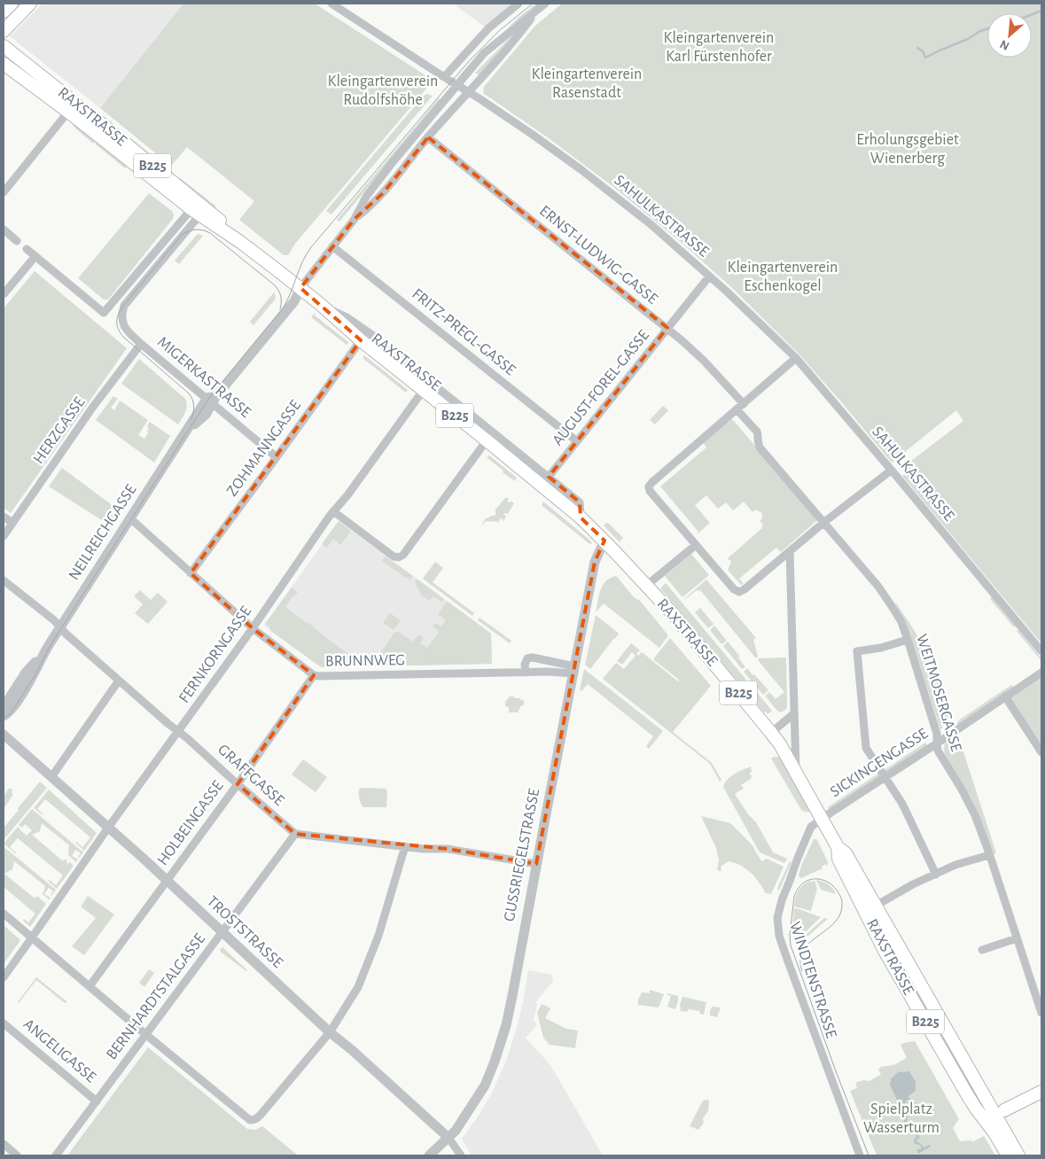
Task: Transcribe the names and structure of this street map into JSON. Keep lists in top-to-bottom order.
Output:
{
  "streets": {
    "main road": ["RAXSTRASSE", "B225"],
    "street": [
      "SAHULKASTRASSE",
      "ERNST-LUDWIG-GASSE",
      "FRITZ-PREGL-GASSE",
      "MIGERKASTRASSE",
      "AUGUST-FOREL-GASSE",
      "HERZGASSE",
      "ZOHMANNGASSE",
      "NEILREICHGASSE",
      "FERNKORNGASSE",
      "BRUNNWEG",
      "WEITMOSERGASSE",
      "SICKINGENGASSE",
      "GRAFFGASSE",
      "HOLBEINGASSE",
      "GUSSRIEGELSTRASSE",
      "TROSTSTRASSE",
      "WINDTENSTRASSE",
      "BERNHARDTSTALGASSE",
      "ANGELIGASSE"
    ]
  },
  "crossings": [
    ["RAXSTRASSE", "MIGERKASTRASSE"],
    ["RAXSTRASSE", "AUGUST-FOREL-GASSE"],
    ["RAXSTRASSE", "ZOHMANNGASSE"],
    ["RAXSTRASSE", "NEILREICHGASSE"],
    ["RAXSTRASSE", "FERNKORNGASSE"],
    ["RAXSTRASSE", "SICKINGENGASSE"],
    ["RAXSTRASSE", "GUSSRIEGELSTRASSE"],
    ["RAXSTRASSE", "WINDTENSTRASSE"],
    ["SAHULKASTRASSE", "AUGUST-FOREL-GASSE"],
    ["SAHULKASTRASSE", "NEILREICHGASSE"],
    ["ERNST-LUDWIG-GASSE", "AUGUST-FOREL-GASSE"],
    ["ERNST-LUDWIG-GASSE", "NEILREICHGASSE"],
    ["ERNST-LUDWIG-GASSE", "WEITMOSERGASSE"],
    ["FRITZ-PREGL-GASSE", "AUGUST-FOREL-GASSE"],
    ["FRITZ-PREGL-GASSE", "NEILREICHGASSE"],
    ["MIGERKASTRASSE", "HERZGASSE"],
    ["MIGERKASTRASSE", "ZOHMANNGASSE"],
    ["MIGERKASTRASSE", "NEILREICHGASSE"],
    ["ZOHMANNGASSE", "BRUNNWEG"],
    ["NEILREICHGASSE", "BRUNNWEG"],
    ["NEILREICHGASSE", "GRAFFGASSE"],
    ["FERNKORNGASSE", "BRUNNWEG"],
    ["FERNKORNGASSE", "GRAFFGASSE"],
    ["FERNKORNGASSE", "TROSTSTRASSE"],
    ["BRUNNWEG", "HOLBEINGASSE"],
    ["BRUNNWEG", "GUSSRIEGELSTRASSE"],
    ["WEITMOSERGASSE", "SICKINGENGASSE"],
    ["SICKINGENGASSE", "WINDTENSTRASSE"],
    ["GRAFFGASSE", "HOLBEINGASSE"],
    ["GRAFFGASSE", "BERNHARDTSTALGASSE"],
    ["HOLBEINGASSE", "TROSTSTRASSE"],
    ["GUSSRIEGELSTRASSE", "TROSTSTRASSE"],
    ["TROSTSTRASSE", "BERNHARDTSTALGASSE"],
    ["BERNHARDTSTALGASSE", "ANGELIGASSE"]
  ],
  "parks": [
    "Kleingartenverein Karl Fürstenhofer",
    "Kleingartenverein Rasenstadt",
    "Kleingartenverein Rudolfshöhe",
    "Erholungsgebiet Wienerberg",
    "Kleingartenverein Eschenkogel",
    "Spielplatz Wasserturm"
  ],
  "north": "bottom left"
}
